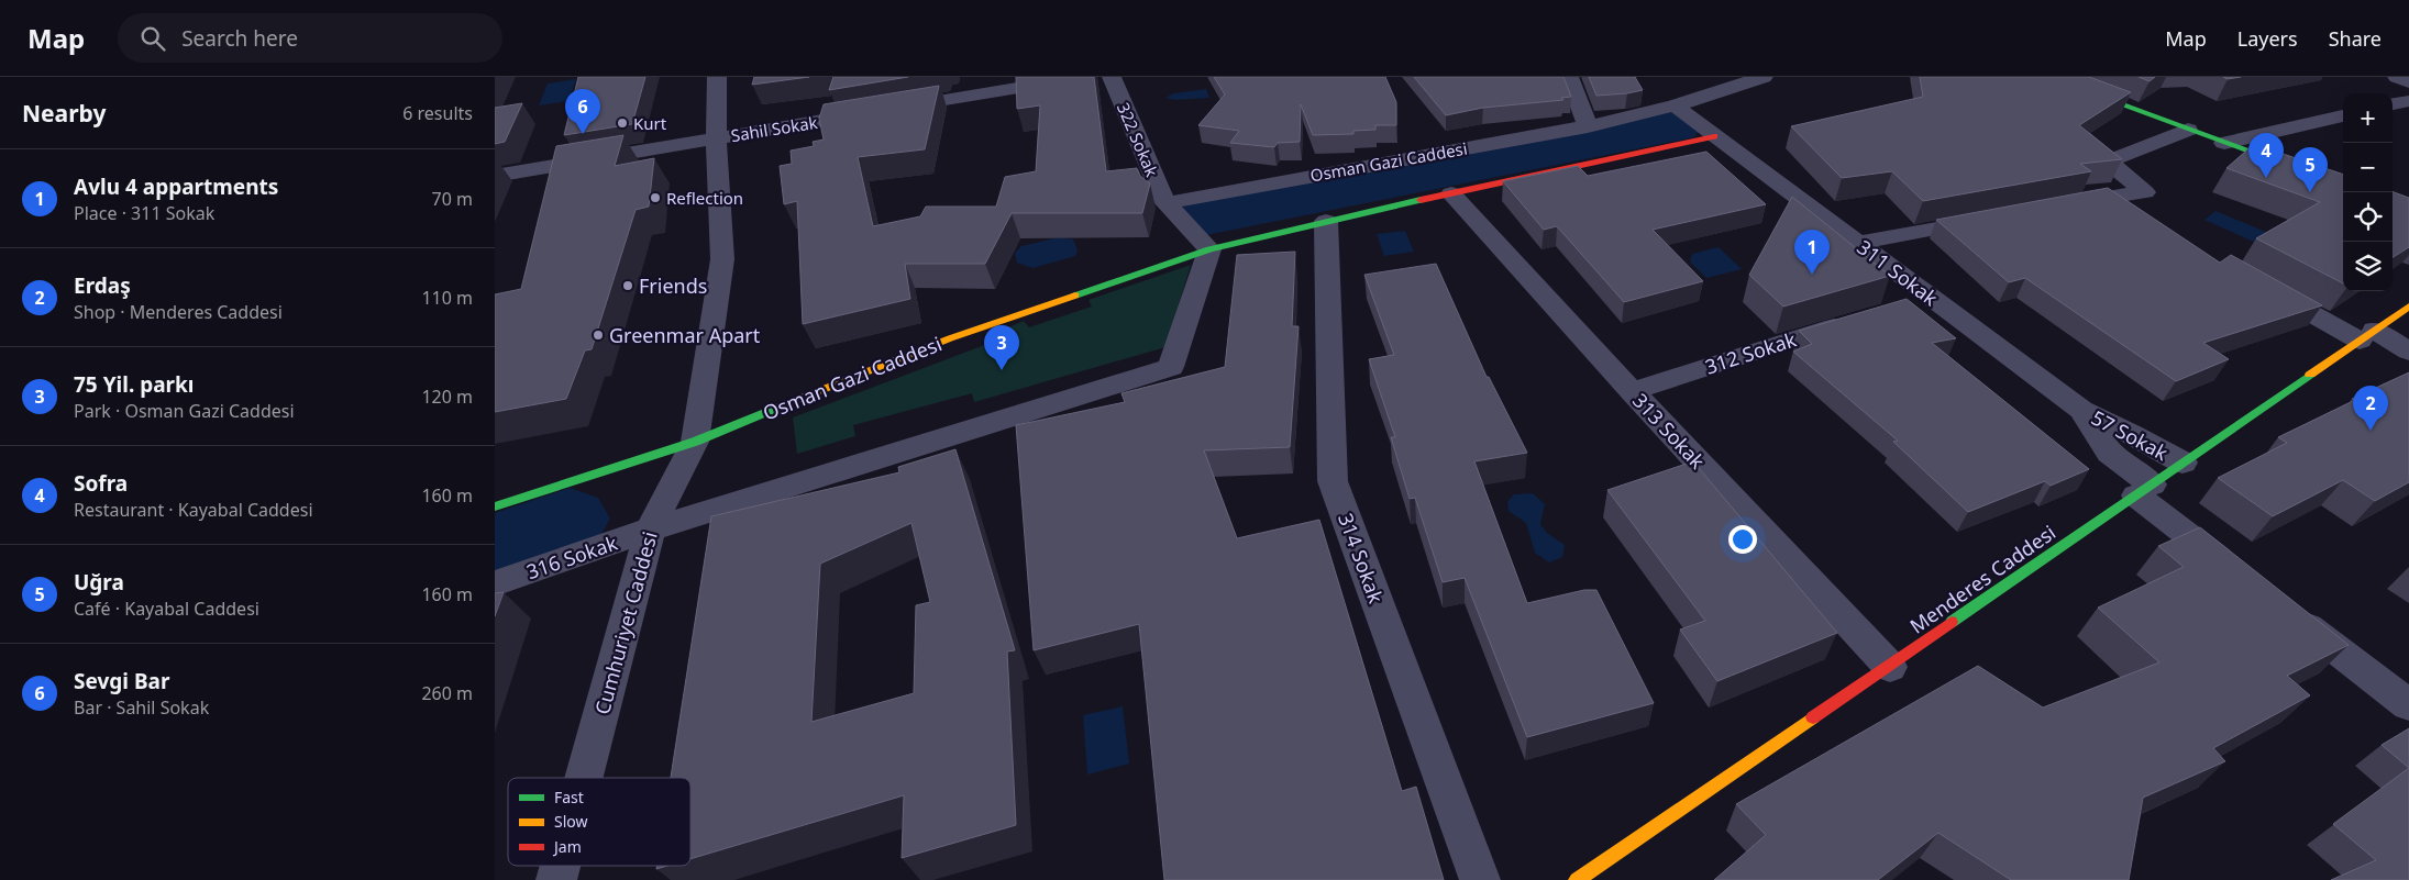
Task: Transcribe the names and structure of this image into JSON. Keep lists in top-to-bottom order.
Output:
{
  "streets": {
    "street": [
      "Sahil Sokak",
      "322 Sokak",
      "Osman Gazi Caddesi",
      "311 Sokak",
      "312 Sokak",
      "313 Sokak",
      "57 Sokak",
      "316 Sokak",
      "314 Sokak",
      "Menderes Caddesi",
      "Cumhuriyet Caddesi"
    ]
  },
  "crossings": [
    ["Sahil Sokak", "Cumhuriyet Caddesi"],
    ["322 Sokak", "Osman Gazi Caddesi"],
    ["Osman Gazi Caddesi", "311 Sokak"],
    ["Osman Gazi Caddesi", "313 Sokak"],
    ["Osman Gazi Caddesi", "314 Sokak"],
    ["Osman Gazi Caddesi", "Cumhuriyet Caddesi"],
    ["311 Sokak", "57 Sokak"],
    ["312 Sokak", "313 Sokak"],
    ["313 Sokak", "Menderes Caddesi"],
    ["57 Sokak", "Menderes Caddesi"],
    ["316 Sokak", "Cumhuriyet Caddesi"]
  ],
  "places": [
    "Kurt",
    "Reflection",
    "Friends",
    "Greenmar Apart"
  ],
  "legend": ["Fast", "Slow", "Jam"],
  "page": {
    "header": "Map",
    "search": "Search here",
    "nav": ["Map", "Layers", "Share"],
    "heading": ["Nearby", "6 results"],
    "pins": [
      "6",
      "4",
      "5",
      "1",
      "3",
      "2"
    ],
    "map_buttons": ["+", "−"],
    "list": [
      {
        "mark": "1",
        "name": "Avlu 4 appartments",
        "note": "Place · 311 Sokak",
        "value": "70 m"
      },
      {
        "mark": "2",
        "name": "Erdaş",
        "note": "Shop · Menderes Caddesi",
        "value": "110 m"
      },
      {
        "mark": "3",
        "name": "75 Yil. parkı",
        "note": "Park · Osman Gazi Caddesi",
        "value": "120 m"
      },
      {
        "mark": "4",
        "name": "Sofra",
        "note": "Restaurant · Kayabal Caddesi",
        "value": "160 m"
      },
      {
        "mark": "5",
        "name": "Uğra",
        "note": "Café · Kayabal Caddesi",
        "value": "160 m"
      },
      {
        "mark": "6",
        "name": "Sevgi Bar",
        "note": "Bar · Sahil Sokak",
        "value": "260 m"
      }
    ]
  }
}
